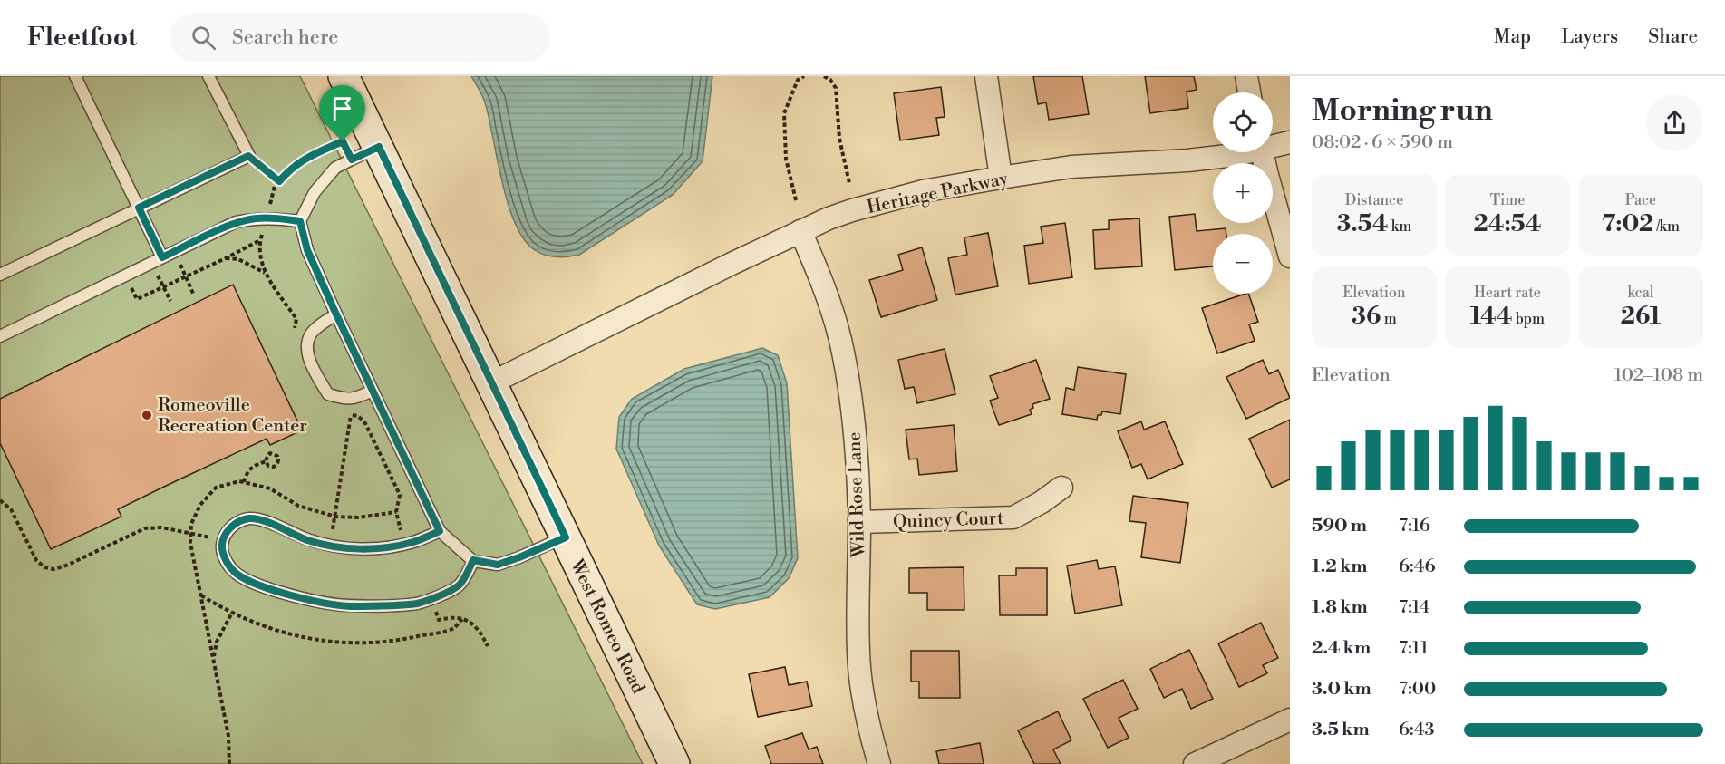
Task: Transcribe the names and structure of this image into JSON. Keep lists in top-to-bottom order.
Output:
{
  "streets": {
    "main road": ["West Romeo Road"],
    "street": ["Heritage Parkway", "Wild Rose Lane", "Quincy Court"]
  },
  "crossings": [
    ["Heritage Parkway", "Wild Rose Lane"],
    ["Heritage Parkway", "West Romeo Road"],
    ["Wild Rose Lane", "Quincy Court"]
  ],
  "places": ["Romeoville Recreation Center"],
  "page": {
    "header": "Fleetfoot",
    "search": "Search here",
    "nav": ["Map", "Layers", "Share"],
    "heading": ["Morning run", "08:02 · 6 × 590 m"],
    "map_buttons": ["+", "−"],
    "stats": [
      ["Distance", "3.54 km"],
      ["Time", "24:54"],
      ["Pace", "7:02 /km"],
      ["Elevation", "36 m"],
      ["Heart rate", "144 bpm"],
      ["kcal", "261"]
    ],
    "chart": ["Elevation", "102–108 m"],
    "list": [
      {
        "name": "590 m",
        "note": "7:16"
      },
      {
        "name": "1.2 km",
        "note": "6:46"
      },
      {
        "name": "1.8 km",
        "note": "7:14"
      },
      {
        "name": "2.4 km",
        "note": "7:11"
      },
      {
        "name": "3.0 km",
        "note": "7:00"
      },
      {
        "name": "3.5 km",
        "note": "6:43"
      }
    ]
  }
}
